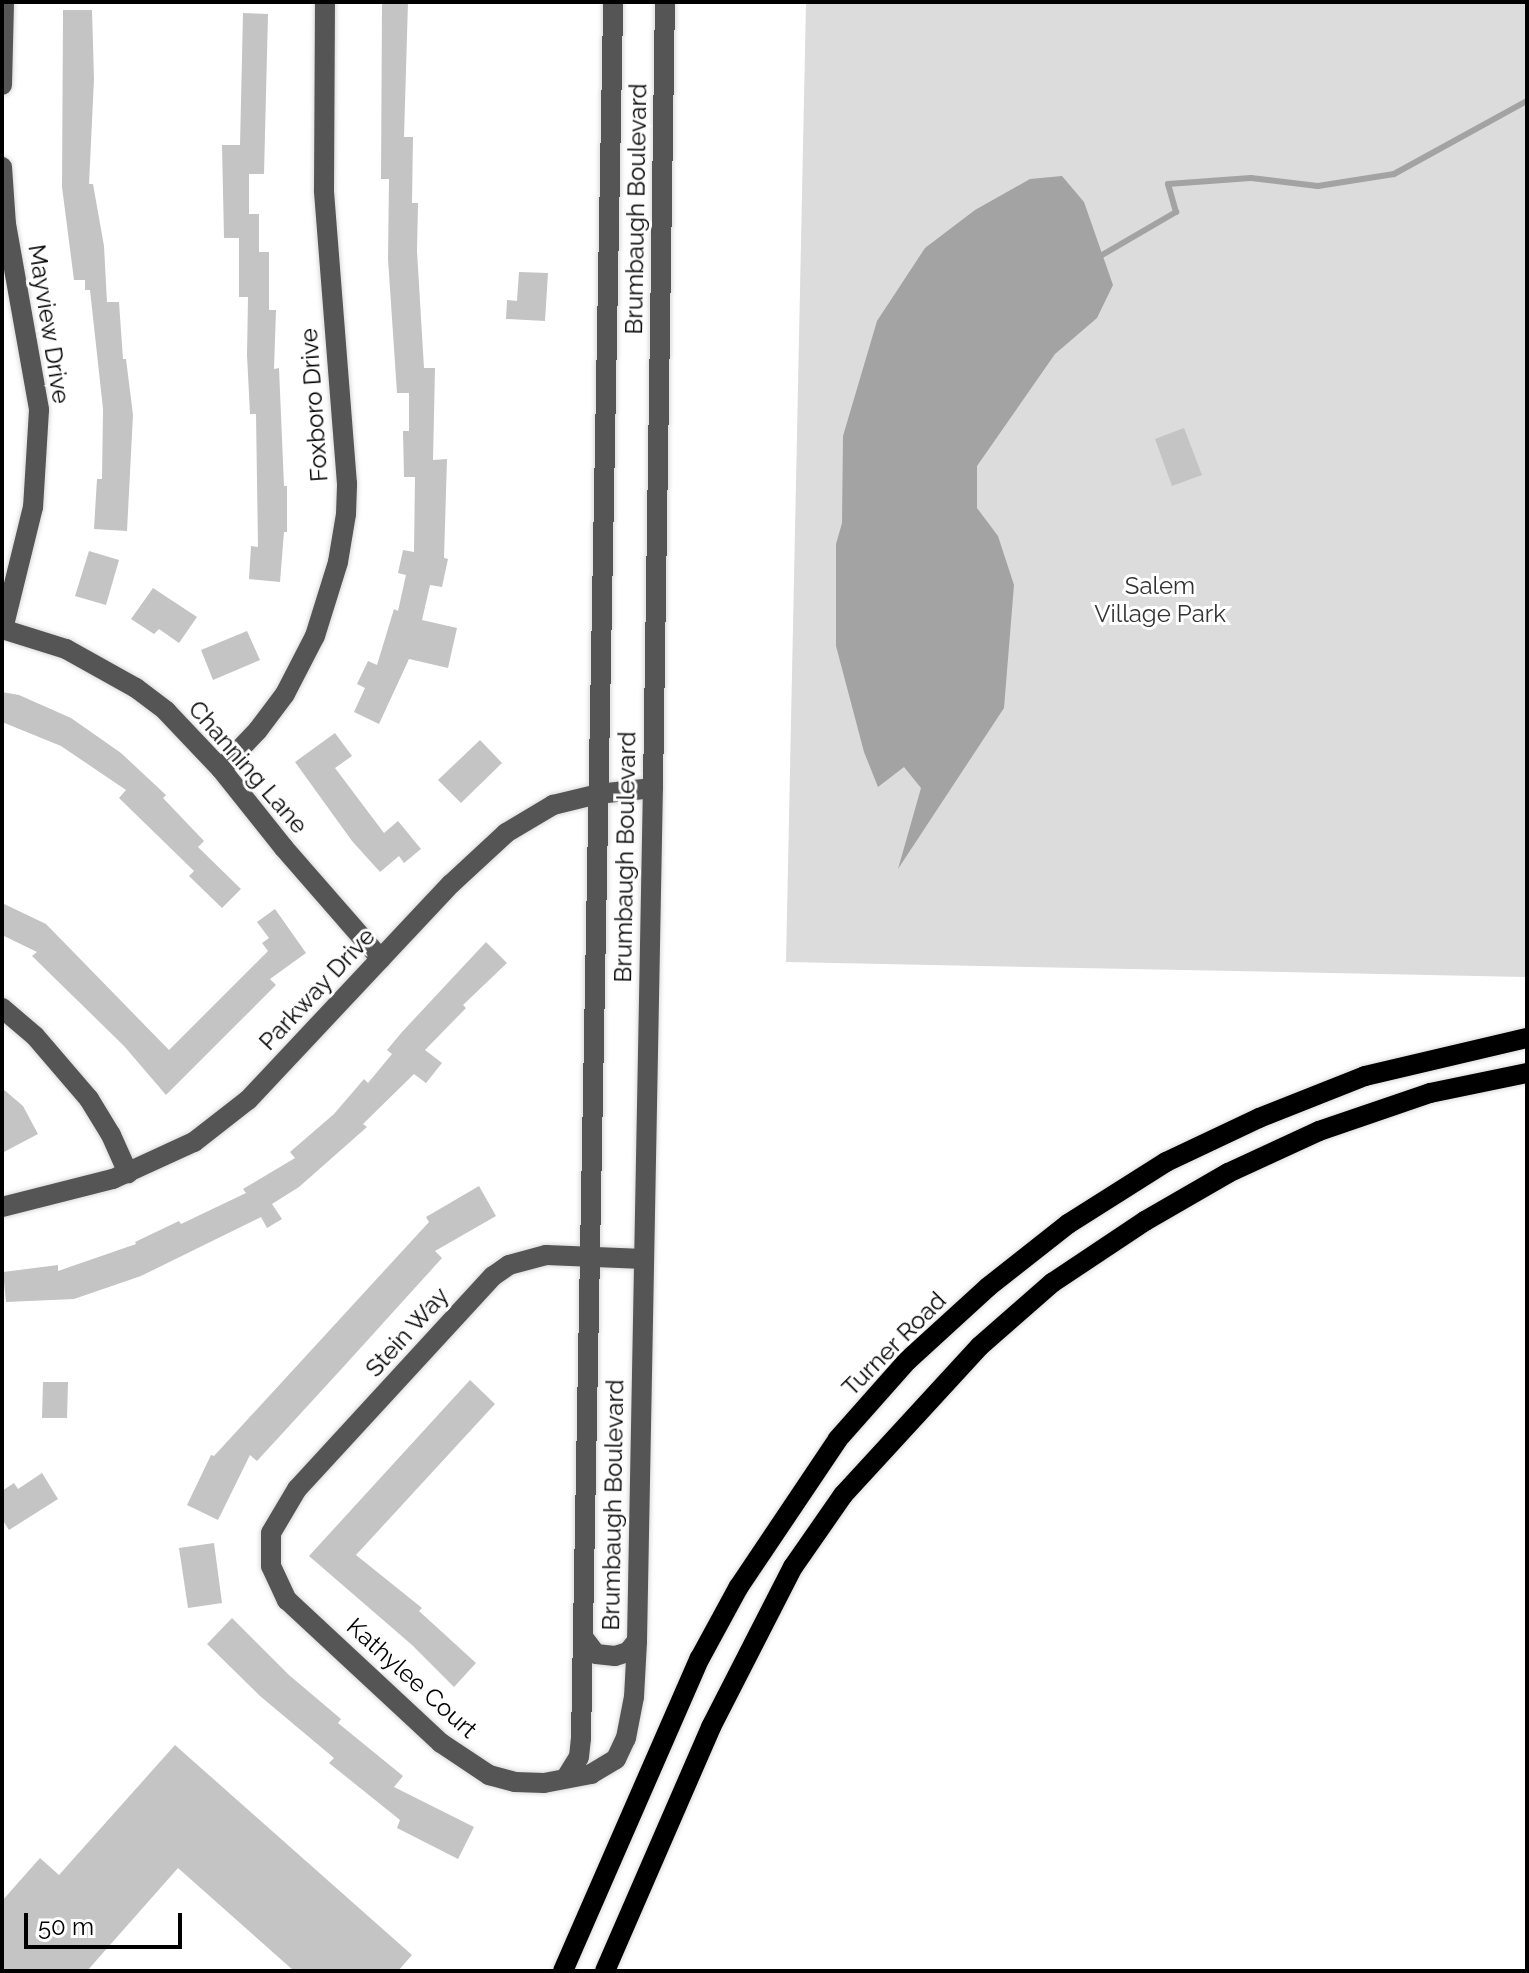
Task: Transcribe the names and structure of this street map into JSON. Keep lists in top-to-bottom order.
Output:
{
  "streets": {
    "main road": ["Turner Road"],
    "street": [
      "Brumbaugh Boulevard",
      "Mayview Drive",
      "Foxboro Drive",
      "Channing Lane",
      "Parkway Drive",
      "Stein Way",
      "Kathylee Court"
    ]
  },
  "crossings": [
    ["Brumbaugh Boulevard", "Parkway Drive"],
    ["Brumbaugh Boulevard", "Stein Way"],
    ["Brumbaugh Boulevard", "Kathylee Court"],
    ["Mayview Drive", "Channing Lane"],
    ["Foxboro Drive", "Channing Lane"],
    ["Channing Lane", "Parkway Drive"],
    ["Stein Way", "Kathylee Court"]
  ],
  "parks": ["Salem Village Park"],
  "scale_bar": "50 m"
}
